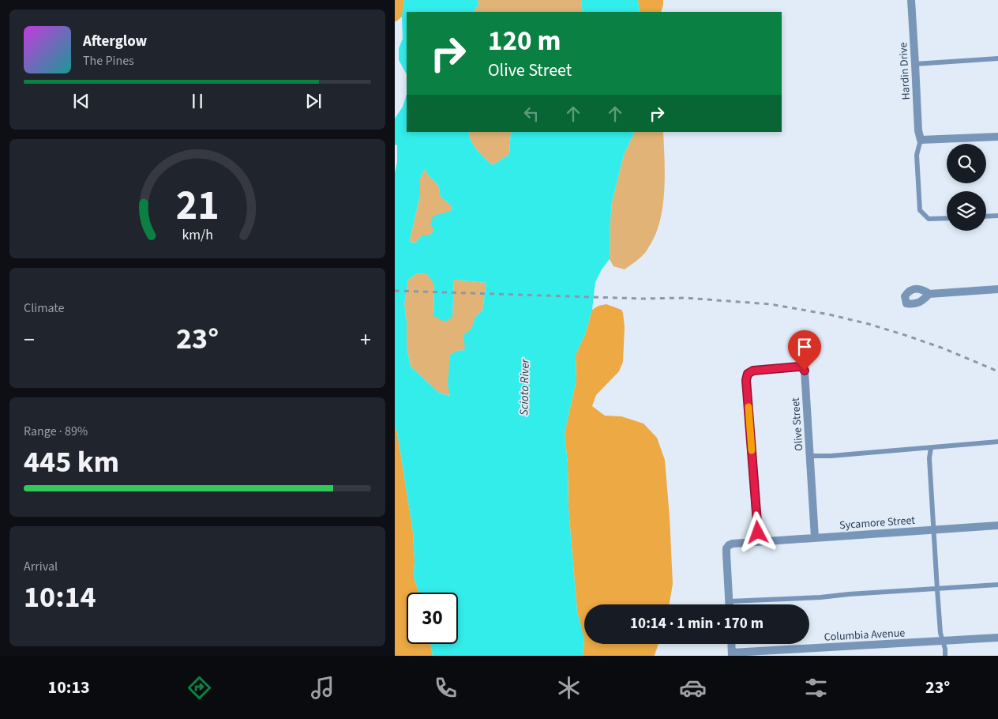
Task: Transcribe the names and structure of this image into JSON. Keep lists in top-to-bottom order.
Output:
{
  "streets": {
    "street": [
      "Hardin Drive",
      "Olive Street",
      "Sycamore Street",
      "Columbia Avenue"
    ]
  },
  "crossings": [
    ["Olive Street", "Sycamore Street"]
  ],
  "water": ["Scioto River"],
  "page": {
    "turn": ["120 m", "Olive Street"],
    "song": ["Afterglow", "The Pines"],
    "tile": [
      "Climate",
      ["Range · 89%", "445 km"],
      ["Arrival", "10:14"]
    ],
    "heat": ["−", "23°", "+"],
    "limit": "30",
    "trip": "10:14 · 1 min · 170 m",
    "tabs": ["10:13", "23°"],
    "gauge": ["21", "km/h"]
  }
}
